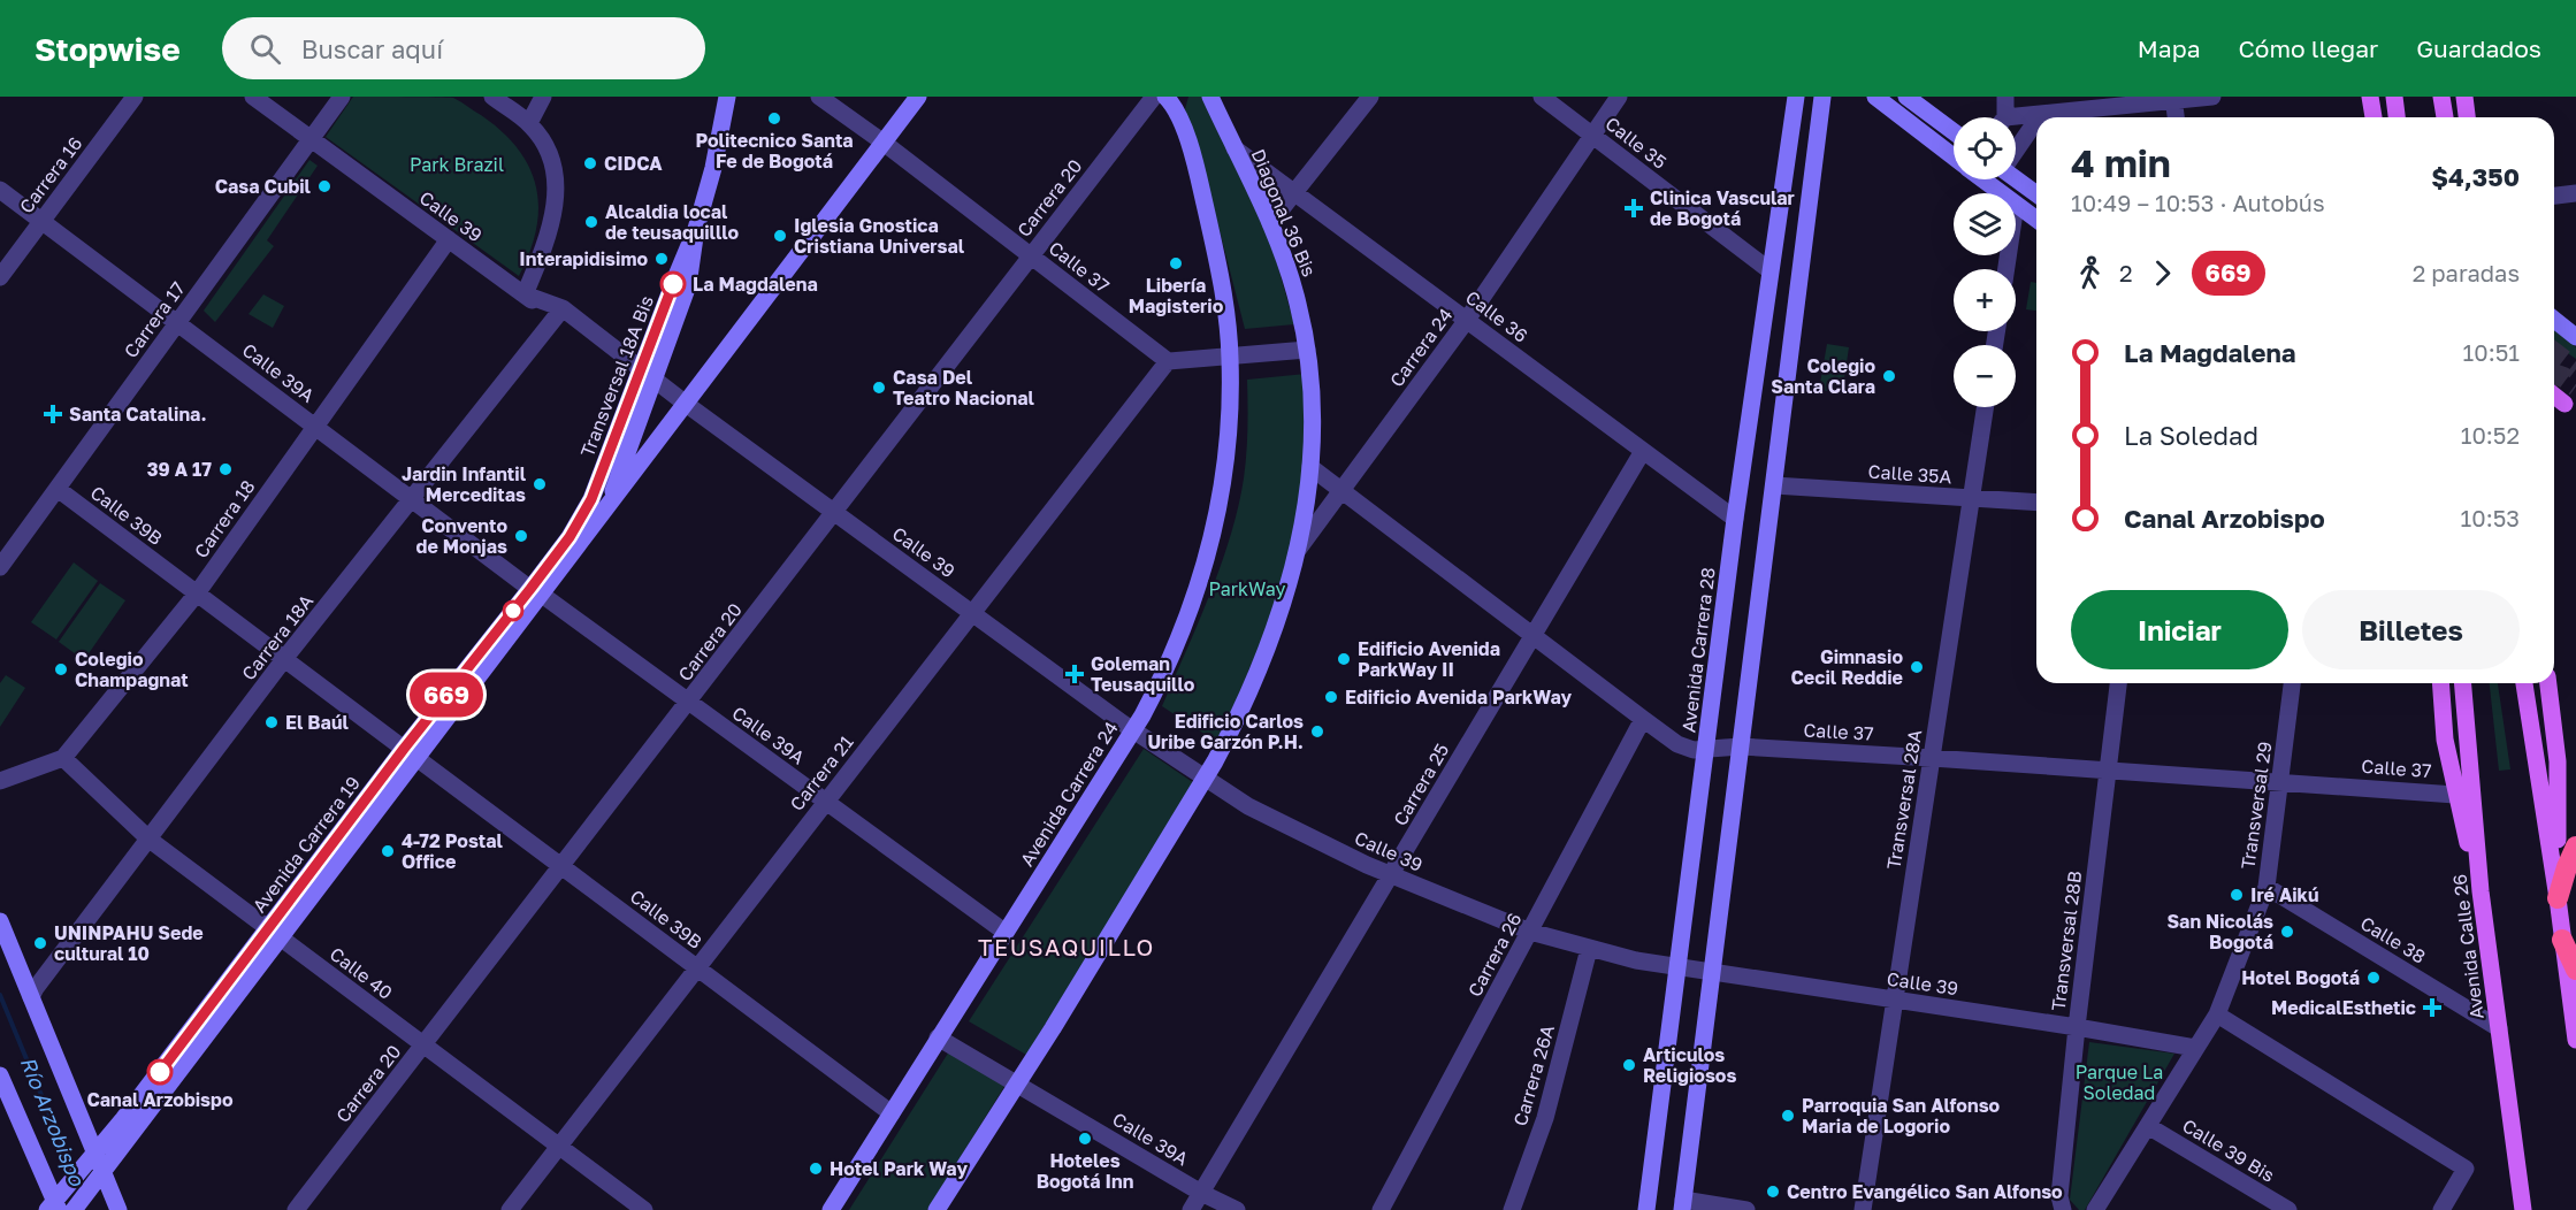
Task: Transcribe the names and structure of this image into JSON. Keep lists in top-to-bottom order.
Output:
{
  "streets": {
    "main road": [
      "Diagonal 36 Bis",
      "Transversal 18A Bis",
      "Avenida Carrera 28",
      "Avenida Carrera 24",
      "Avenida Carrera 19",
      "Avenida Calle 26"
    ],
    "street": [
      "Calle 35",
      "Carrera 16",
      "Carrera 20",
      "Calle 39",
      "Calle 37",
      "Calle 36",
      "Carrera 17",
      "Carrera 24",
      "Calle 39A",
      "Calle 35A",
      "Calle 39B",
      "Carrera 18",
      "Carrera 18A",
      "Carrera 21",
      "Carrera 25",
      "Transversal 28A",
      "Transversal 29",
      "Calle 38",
      "Transversal 28B",
      "Carrera 26",
      "Calle 40",
      "Carrera 26A",
      "Calle 39 Bis"
    ]
  },
  "crossings": [
    ["Calle 35", "Carrera 24"],
    ["Calle 35", "Avenida Carrera 28"],
    ["Carrera 16", "Calle 39A"],
    ["Carrera 20", "Calle 39"],
    ["Carrera 20", "Calle 37"],
    ["Carrera 20", "Calle 39A"],
    ["Carrera 20", "Calle 39B"],
    ["Carrera 20", "Calle 40"],
    ["Diagonal 36 Bis", "Calle 36"],
    ["Calle 39", "Carrera 17"],
    ["Calle 39", "Transversal 18A Bis"],
    ["Calle 39", "Carrera 18"],
    ["Calle 39", "Carrera 18A"],
    ["Calle 39", "Avenida Carrera 28"],
    ["Calle 39", "Carrera 21"],
    ["Calle 39", "Carrera 25"],
    ["Calle 39", "Avenida Carrera 24"],
    ["Calle 39", "Transversal 28A"],
    ["Calle 39", "Transversal 29"],
    ["Calle 39", "Avenida Carrera 19"],
    ["Calle 39", "Transversal 28B"],
    ["Calle 39", "Carrera 26"],
    ["Calle 39", "Carrera 26A"],
    ["Calle 37", "Carrera 24"],
    ["Calle 37", "Avenida Carrera 28"],
    ["Calle 37", "Carrera 21"],
    ["Calle 37", "Carrera 25"],
    ["Calle 37", "Transversal 28A"],
    ["Calle 37", "Transversal 29"],
    ["Calle 37", "Avenida Carrera 19"],
    ["Calle 37", "Transversal 28B"],
    ["Calle 37", "Carrera 26"],
    ["Calle 36", "Carrera 24"],
    ["Calle 36", "Avenida Carrera 28"],
    ["Calle 36", "Carrera 25"],
    ["Carrera 17", "Calle 39A"],
    ["Carrera 17", "Calle 39B"],
    ["Calle 39A", "Carrera 18"],
    ["Calle 39A", "Carrera 18A"],
    ["Calle 39A", "Carrera 21"],
    ["Calle 39A", "Carrera 25"],
    ["Calle 39A", "Avenida Carrera 24"],
    ["Calle 39A", "Avenida Carrera 19"],
    ["Transversal 18A Bis", "Avenida Carrera 19"],
    ["Calle 35A", "Transversal 28A"],
    ["Calle 39B", "Carrera 18"],
    ["Calle 39B", "Carrera 18A"],
    ["Calle 39B", "Carrera 21"],
    ["Calle 39B", "Avenida Carrera 24"],
    ["Calle 39B", "Avenida Carrera 19"],
    ["Carrera 18", "Calle 40"],
    ["Carrera 18A", "Calle 40"],
    ["Carrera 21", "Calle 40"],
    ["Transversal 29", "Calle 38"],
    ["Transversal 29", "Calle 39 Bis"],
    ["Avenida Carrera 19", "Calle 40"],
    ["Calle 38", "Avenida Calle 26"]
  ],
  "districts": ["TEUSAQUILLO"],
  "water": ["Río Arzobispo"],
  "parks": ["Park Brazil", "ParkWay", "Parque La Soledad"],
  "places": {
    "other": [
      "Politecnico Santa Fe de Bogotá",
      "CIDCA",
      "Casa Cubil",
      "Alcaldia local de teusaquilllo",
      "Iglesia Gnostica Cristiana Universal",
      "Interapidisimo",
      "Libería Magisterio",
      "La Magdalena",
      "Colegio Santa Clara",
      "Casa Del Teatro Nacional",
      "39 A 17",
      "Jardin Infantil Merceditas",
      "Convento de Monjas",
      "Edificio Avenida ParkWay II",
      "Gimnasio Cecil Reddie",
      "Colegio Champagnat",
      "Edificio Avenida ParkWay",
      "El Baúl",
      "Edificio Carlos Uribe Garzón P.H.",
      "4-72 Postal Office",
      "Iré Aikú",
      "San Nicolás Bogotá",
      "UNINPAHU Sede cultural 10",
      "Hotel Bogotá",
      "Articulos Religiosos",
      "Canal Arzobispo",
      "Parroquia San Alfonso Maria de Logorio",
      "Hoteles Bogotá Inn",
      "Hotel Park Way",
      "Centro Evangélico San Alfonso"
    ],
    "health": [
      "Clinica Vascular de Bogotá",
      "Santa Catalina.",
      "Goleman Teusaquillo",
      "MedicalEsthetic"
    ]
  },
  "lines": ["bus line 669"],
  "page": {
    "header": "Stopwise",
    "search": "Buscar aquí",
    "nav": ["Mapa", "Cómo llegar", "Guardados"],
    "on_map": "669",
    "map_buttons": ["+", "−"],
    "heading": ["4 min", "10:49 – 10:53 · Autobús", "$4,350"],
    "legs": ["2", "669", "2 paradas"],
    "list": [
      {
        "name": "La Magdalena",
        "value": "10:51"
      },
      {
        "name": "La Soledad",
        "value": "10:52"
      },
      {
        "name": "Canal Arzobispo",
        "value": "10:53"
      }
    ],
    "buttons": ["Iniciar", "Billetes"]
  }
}
